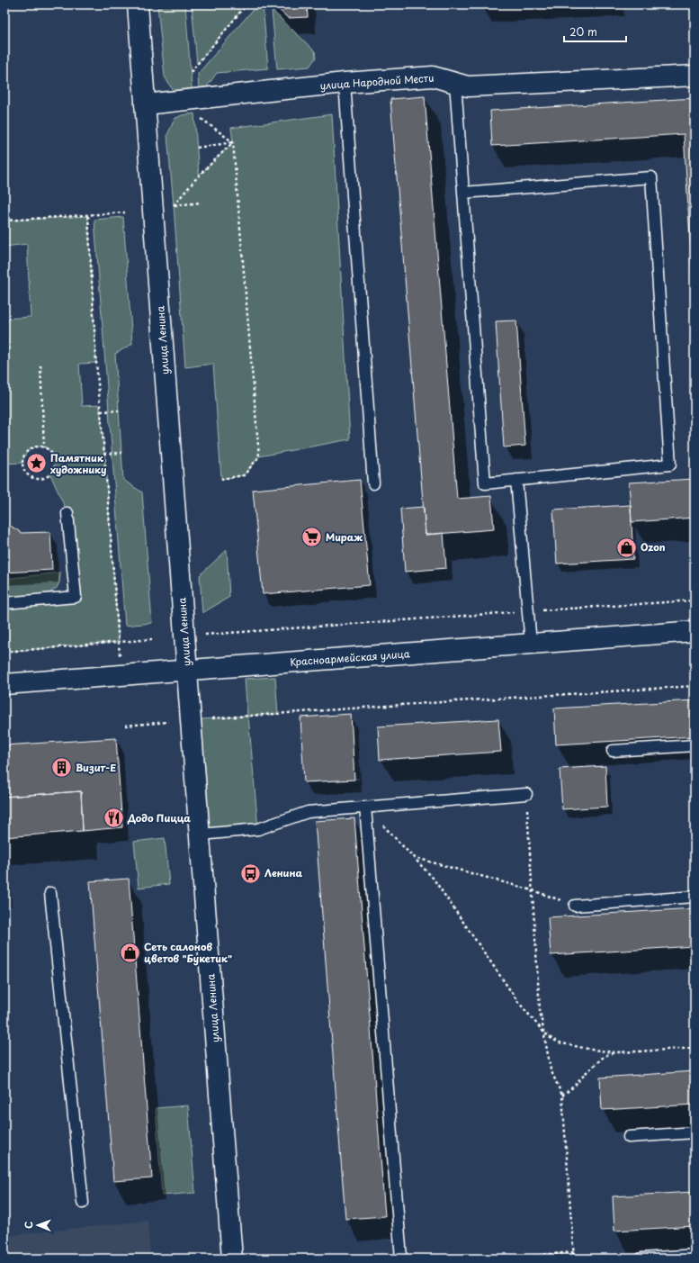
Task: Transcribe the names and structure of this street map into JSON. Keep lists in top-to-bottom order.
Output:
{
  "streets": {
    "street": ["улица Народной Мести", "улица Ленина", "Красноармейская улица"]
  },
  "crossings": [
    ["улица Народной Мести", "улица Ленина"],
    ["улица Ленина", "Красноармейская улица"]
  ],
  "places": {
    "place": ["Памятник художнику"],
    "supermarket": ["Мираж"],
    "shop": ["Ozon", "Сеть салонов цветов \"Букетик\""],
    "building": ["Визит-Е"],
    "restaurant": ["Додо Пицца"],
    "bus stop": ["Ленина"]
  },
  "scale_bar": "20 m",
  "north": "left"
}
